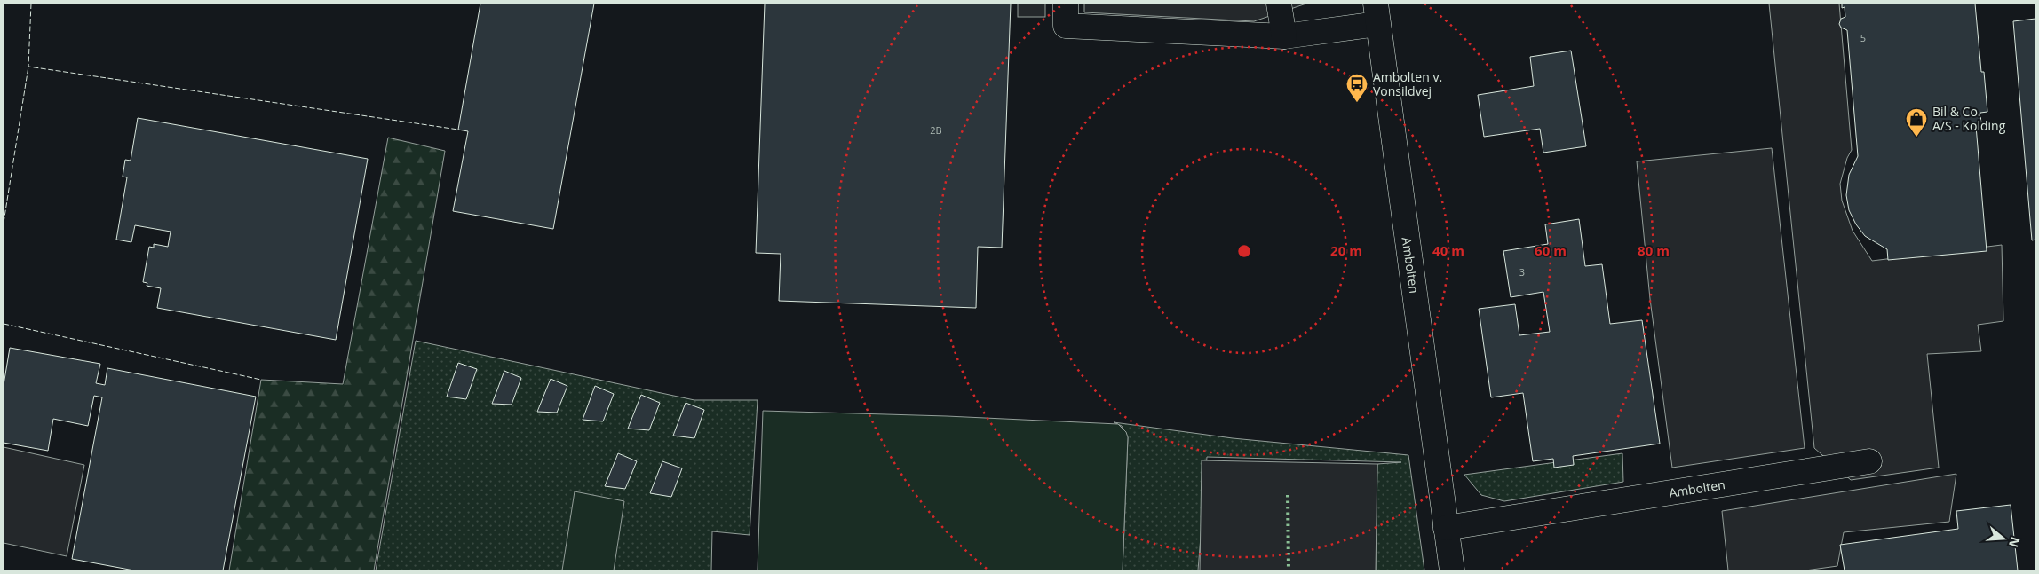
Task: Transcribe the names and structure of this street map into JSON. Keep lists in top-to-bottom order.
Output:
{
  "streets": {
    "street": ["Ambolten"]
  },
  "places": {
    "bus stop": ["Ambolten v. Vonsildvej"],
    "shop": ["Bil & Co. A/S - Kolding"]
  },
  "house_numbers": ["5", "2B", "3"],
  "north": "right",
  "rings": [
    "20 m",
    "40 m",
    "60 m",
    "80 m"
  ]
}
